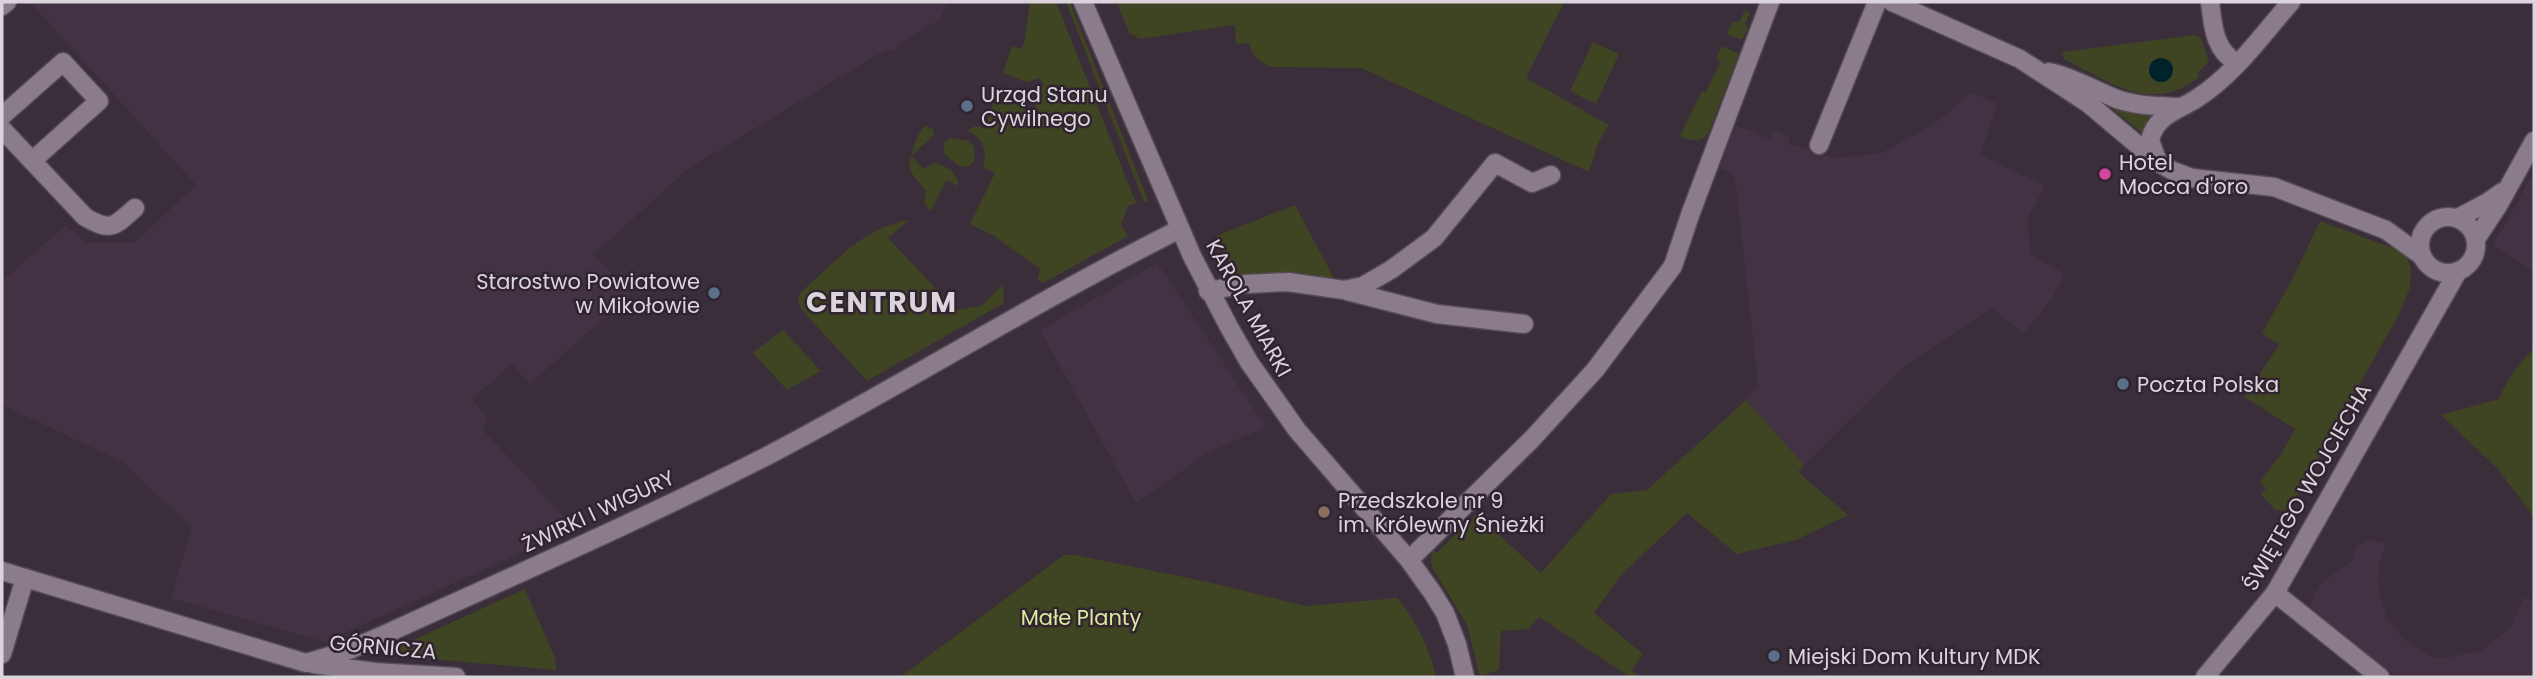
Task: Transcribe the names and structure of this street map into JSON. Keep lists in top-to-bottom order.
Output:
{
  "streets": {
    "street": [
      "KAROLA MIARKI",
      "ŚWIĘTEGO WOJCIECHA",
      "ŻWIRKI I WIGURY",
      "GÓRNICZA"
    ]
  },
  "crossings": [
    ["KAROLA MIARKI", "ŻWIRKI I WIGURY"],
    ["ŻWIRKI I WIGURY", "GÓRNICZA"]
  ],
  "districts": ["CENTRUM"],
  "parks": ["Małe Planty"],
  "places": [
    "Urząd Stanu Cywilnego",
    "Hotel Mocca d'oro",
    "Starostwo Powiatowe w Mikołowie",
    "Poczta Polska",
    "Przedszkole nr 9 im. Królewny Śnieżki",
    "Miejski Dom Kultury MDK"
  ]
}
